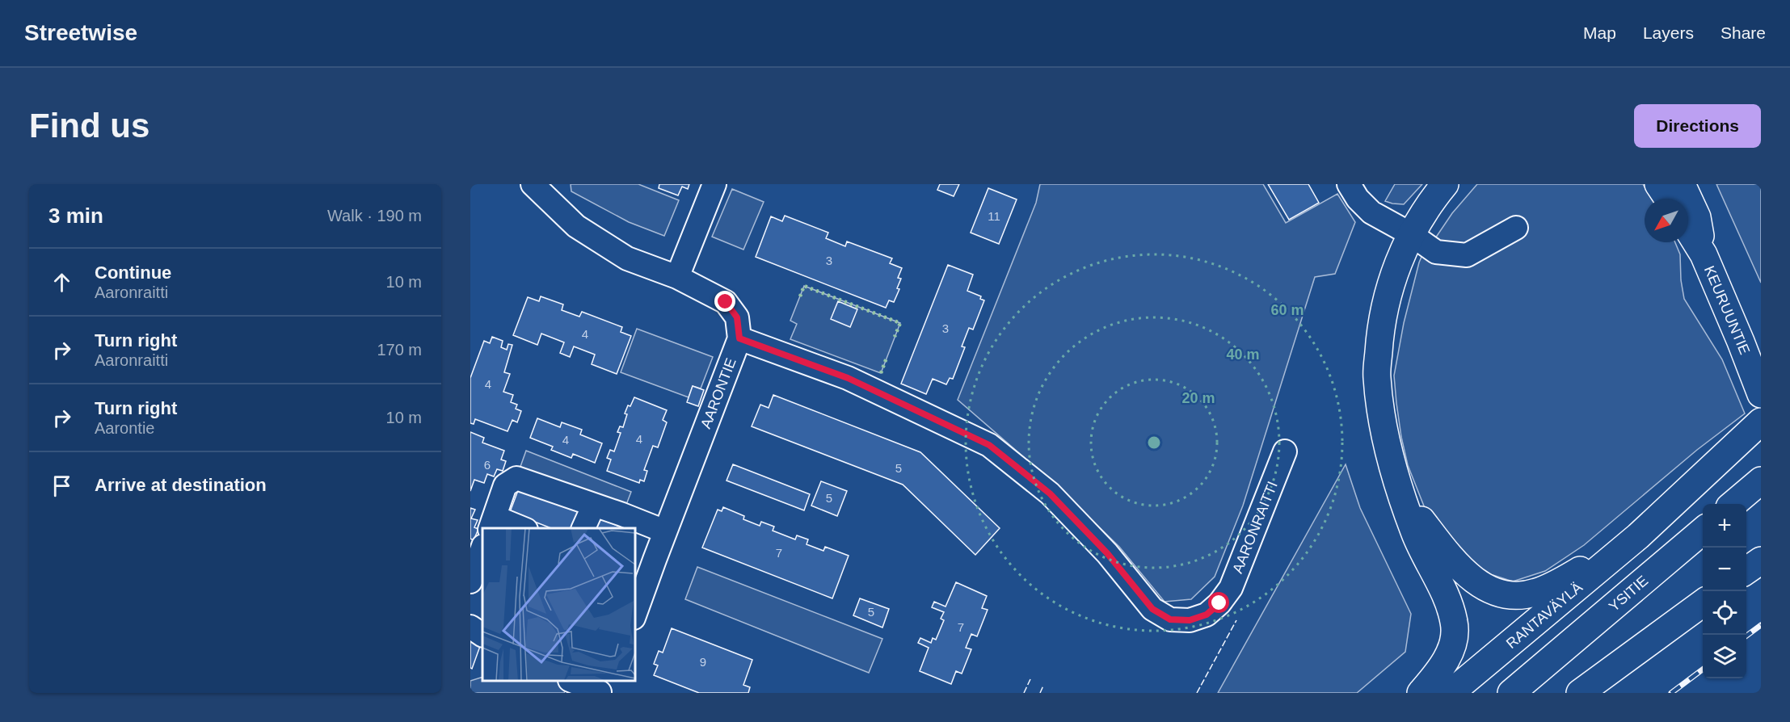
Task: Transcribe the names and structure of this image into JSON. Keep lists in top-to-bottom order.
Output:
{
  "streets": {
    "highway": ["KEURUUNTIE", "YSITIE", "RANTAVÄYLÄ"],
    "street": ["AARONTIE", "AARONRAITTI"]
  },
  "crossings": [
    ["AARONTIE", "AARONRAITTI"]
  ],
  "house_numbers": [
    "11",
    "3",
    "3",
    "4",
    "4",
    "4",
    "4",
    "6",
    "5",
    "5",
    "7",
    "5",
    "7",
    "9"
  ],
  "north": "bottom left",
  "page": {
    "header": "Streetwise",
    "nav": ["Map", "Layers", "Share"],
    "buttons": "Directions",
    "title": "Find us",
    "heading": ["3 min", "Walk · 190 m"],
    "list": [
      ["Continue", "Aaronraitti", "10 m"],
      ["Turn right", "Aaronraitti", "170 m"],
      ["Turn right", "Aarontie", "10 m"],
      "Arrive at destination"
    ],
    "map_buttons": ["+", "−"]
  },
  "rings": ["60 m", "40 m", "20 m"]
}
